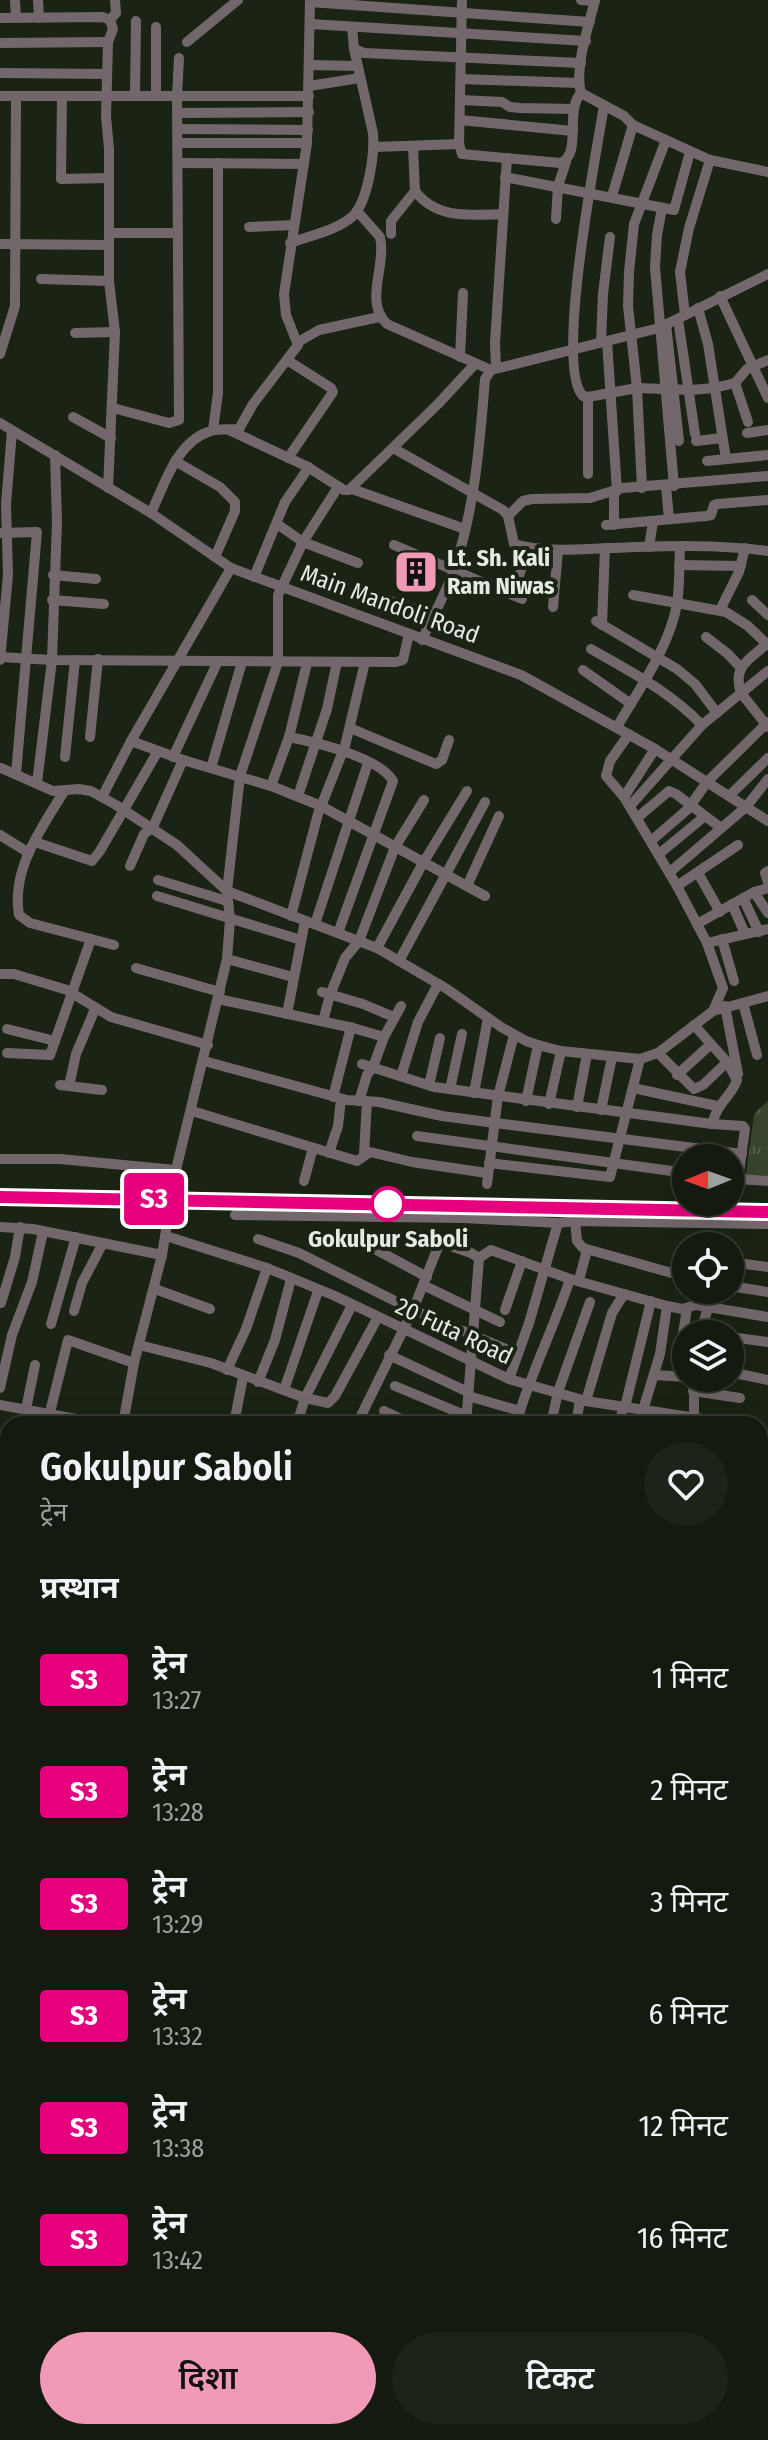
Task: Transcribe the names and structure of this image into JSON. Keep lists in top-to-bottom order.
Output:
{
  "streets": {
    "street": ["Main Mandoli Road", "20 Futa Road"]
  },
  "places": {
    "building": ["Lt. Sh. Kali Ram Niwas"],
    "other": ["Gokulpur Saboli"]
  },
  "north": "left",
  "page": {
    "on_map": "S3",
    "heading": [
      ["Gokulpur Saboli", "ट्रेन"],
      "प्रस्थान"
    ],
    "list": [
      {
        "mark": "S3",
        "name": "ट्रेन",
        "note": "13:27",
        "value": "1 मिनट"
      },
      {
        "mark": "S3",
        "name": "ट्रेन",
        "note": "13:28",
        "value": "2 मिनट"
      },
      {
        "mark": "S3",
        "name": "ट्रेन",
        "note": "13:29",
        "value": "3 मिनट"
      },
      {
        "mark": "S3",
        "name": "ट्रेन",
        "note": "13:32",
        "value": "6 मिनट"
      },
      {
        "mark": "S3",
        "name": "ट्रेन",
        "note": "13:38",
        "value": "12 मिनट"
      },
      {
        "mark": "S3",
        "name": "ट्रेन",
        "note": "13:42",
        "value": "16 मिनट"
      }
    ],
    "buttons": ["दिशा", "टिकट"]
  }
}
